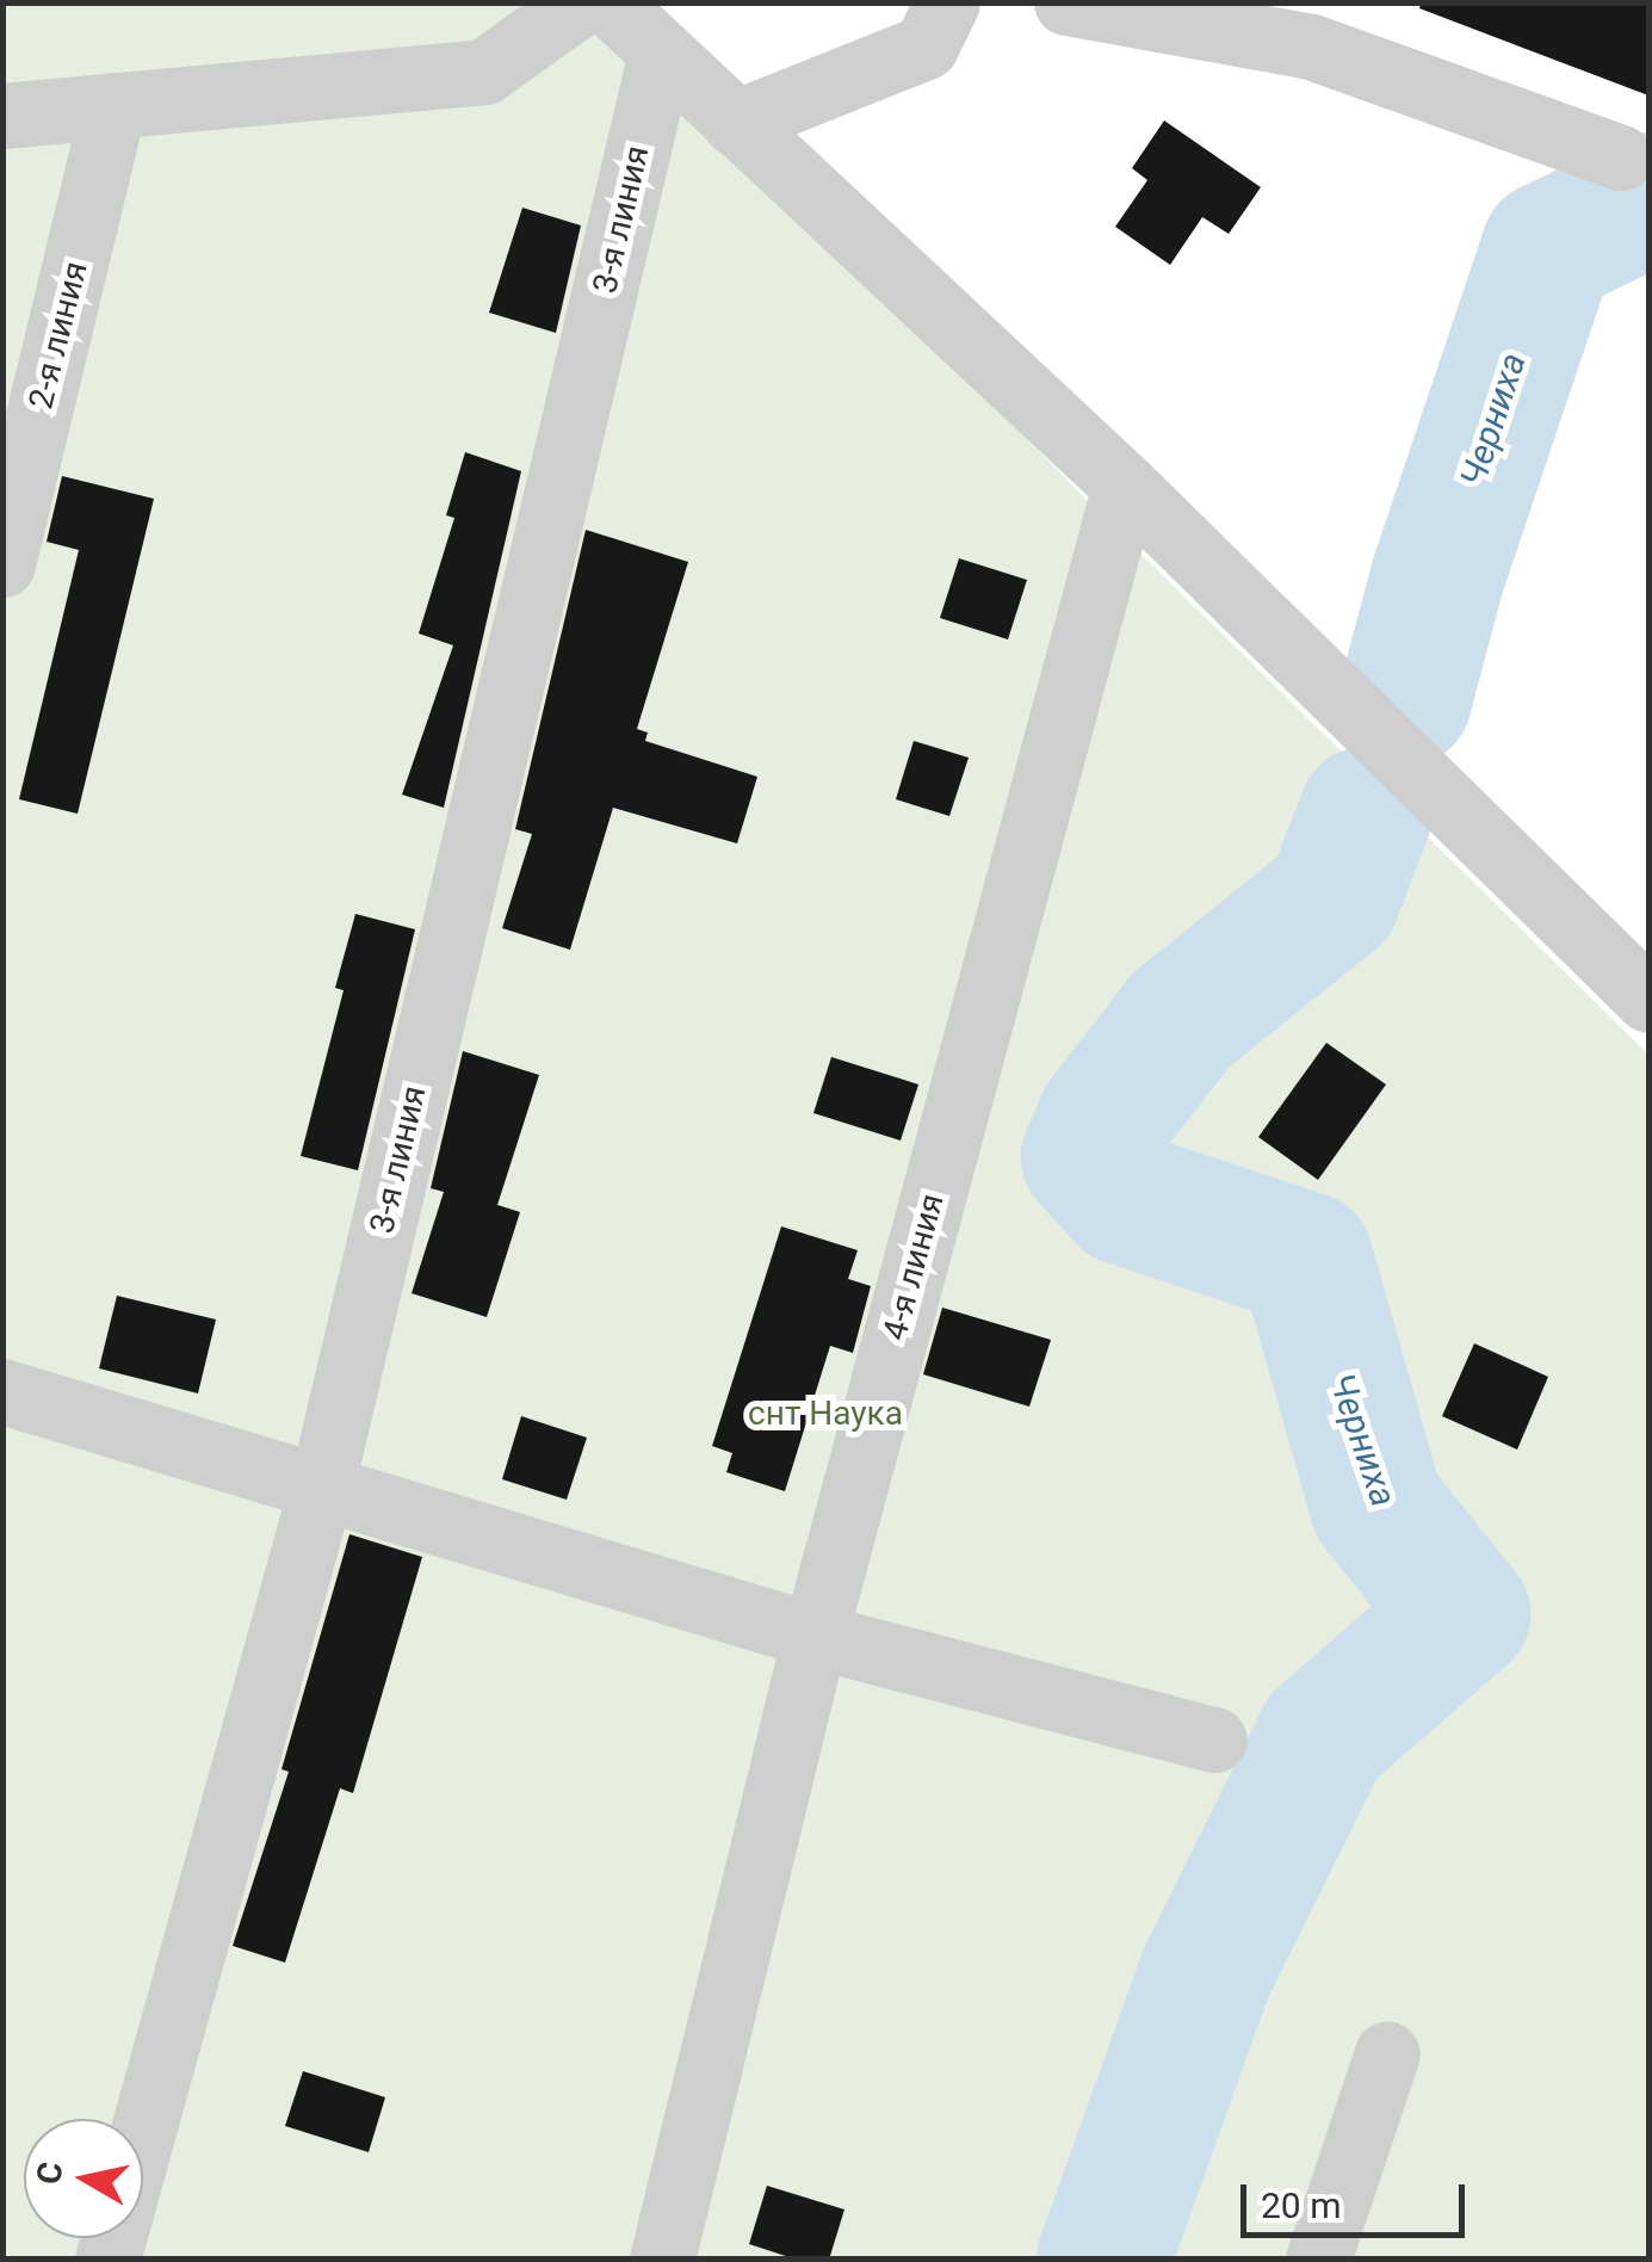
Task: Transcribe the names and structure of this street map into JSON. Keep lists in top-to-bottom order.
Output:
{
  "streets": {
    "street": ["3-я линия", "2-я линия", "4-я линия"]
  },
  "water": ["Черниха"],
  "parks": ["снт Наука"],
  "scale_bar": "20 m",
  "north": "left"
}
